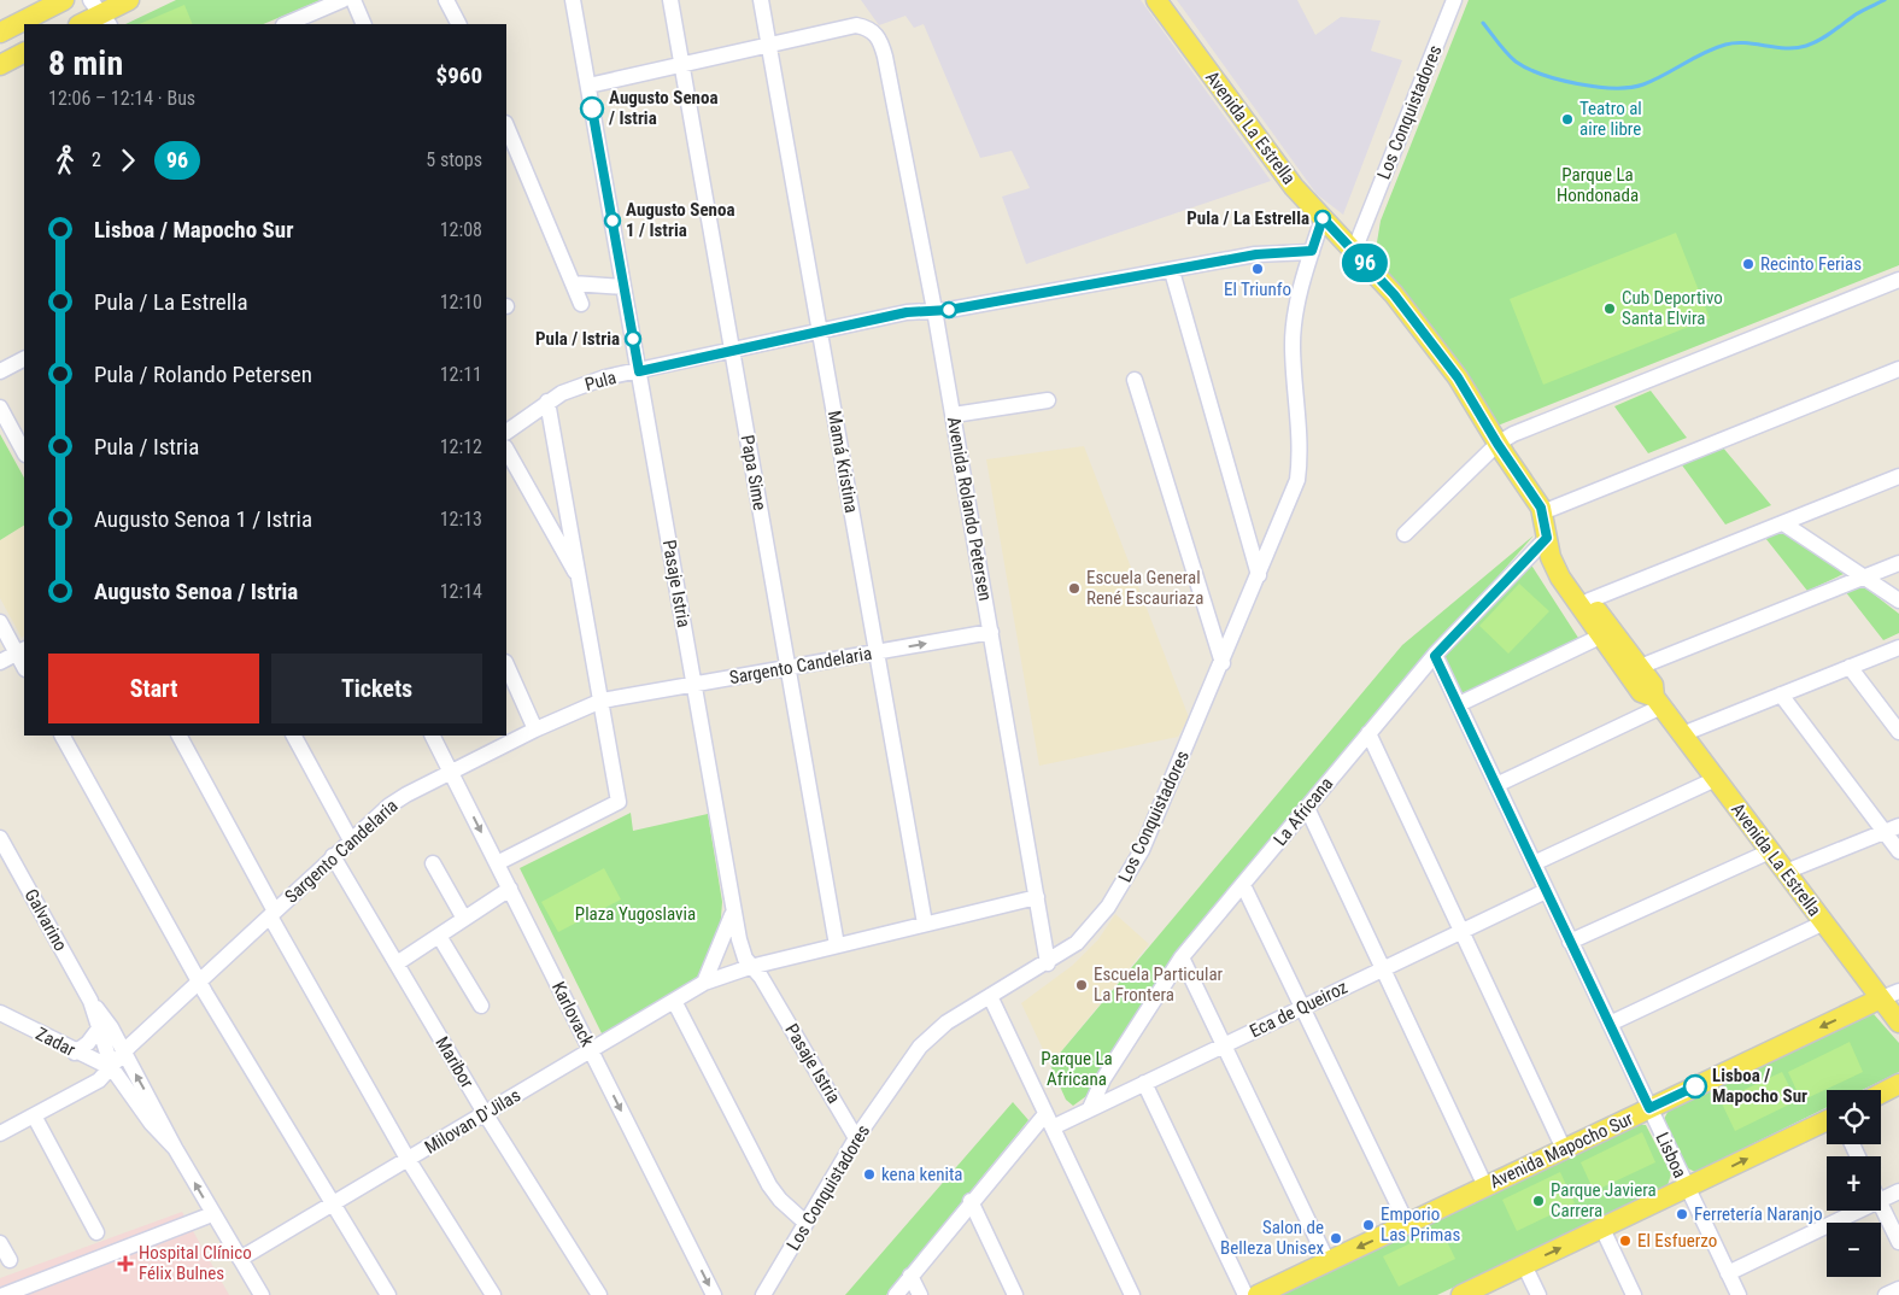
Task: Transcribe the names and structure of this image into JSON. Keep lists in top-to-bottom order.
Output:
{
  "streets": {
    "main road": ["Avenida La Estrella", "Avenida Mapocho Sur"],
    "street": [
      "Los Conquistadores",
      "Pula",
      "Mamá Kristina",
      "Papa Sime",
      "Avenida Rolando Petersen",
      "Pasaje Istria",
      "Sargento Candelaria",
      "La Africana",
      "Galvarino",
      "Eca de Queiroz",
      "Karlovack",
      "Zadar",
      "Maribor",
      "Milovan D'Jilas",
      "Lisboa"
    ]
  },
  "crossings": [
    ["Los Conquistadores", "Avenida La Estrella"],
    ["Los Conquistadores", "Pula"],
    ["Los Conquistadores", "Avenida Rolando Petersen"],
    ["Los Conquistadores", "Pasaje Istria"],
    ["Avenida La Estrella", "La Africana"],
    ["Avenida La Estrella", "Avenida Mapocho Sur"],
    ["Pula", "Mamá Kristina"],
    ["Pula", "Papa Sime"],
    ["Pula", "Avenida Rolando Petersen"],
    ["Pula", "Pasaje Istria"],
    ["Mamá Kristina", "Avenida Rolando Petersen"],
    ["Mamá Kristina", "Sargento Candelaria"],
    ["Mamá Kristina", "Milovan D'Jilas"],
    ["Papa Sime", "Avenida Rolando Petersen"],
    ["Papa Sime", "Sargento Candelaria"],
    ["Papa Sime", "Milovan D'Jilas"],
    ["Avenida Rolando Petersen", "Pasaje Istria"],
    ["Avenida Rolando Petersen", "Sargento Candelaria"],
    ["Avenida Rolando Petersen", "Milovan D'Jilas"],
    ["Pasaje Istria", "Sargento Candelaria"],
    ["Pasaje Istria", "Milovan D'Jilas"],
    ["Sargento Candelaria", "Galvarino"],
    ["Sargento Candelaria", "Karlovack"],
    ["Sargento Candelaria", "Zadar"],
    ["Sargento Candelaria", "Maribor"],
    ["La Africana", "Eca de Queiroz"],
    ["La Africana", "Lisboa"],
    ["Galvarino", "Zadar"],
    ["Galvarino", "Milovan D'Jilas"],
    ["Eca de Queiroz", "Lisboa"],
    ["Karlovack", "Milovan D'Jilas"],
    ["Maribor", "Milovan D'Jilas"],
    ["Avenida Mapocho Sur", "Lisboa"]
  ],
  "parks": ["Parque La Hondonada", "Plaza Yugoslavia", "Parque La Africana"],
  "places": {
    "other": [
      "Augusto Senoa / Istria",
      "Teatro al aire libre",
      "Pula / La Estrella",
      "Augusto Senoa 1 / Istria",
      "Recinto Ferias",
      "El Triunfo",
      "Cub Deportivo Santa Elvira",
      "Pula / Istria",
      "Escuela General René Escauriaza",
      "Escuela Particular La Frontera",
      "Lisboa / Mapocho Sur",
      "kena kenita",
      "Parque Javiera Carrera",
      "Ferretería Naranjo",
      "Emporio Las Primas",
      "Salon de Belleza Unisex",
      "El Esfuerzo"
    ],
    "health": ["Hospital Clínico Félix Bulnes"]
  },
  "lines": ["bus line 96"],
  "page": {
    "on_map": "96",
    "heading": ["8 min", "12:06 – 12:14 · Bus", "$960"],
    "legs": ["2", "96", "5 stops"],
    "list": [
      {
        "name": "Lisboa / Mapocho Sur",
        "value": "12:08"
      },
      {
        "name": "Pula / La Estrella",
        "value": "12:10"
      },
      {
        "name": "Pula / Rolando Petersen",
        "value": "12:11"
      },
      {
        "name": "Pula / Istria",
        "value": "12:12"
      },
      {
        "name": "Augusto Senoa 1 / Istria",
        "value": "12:13"
      },
      {
        "name": "Augusto Senoa / Istria",
        "value": "12:14"
      }
    ],
    "buttons": ["Start", "Tickets"],
    "map_buttons": ["+", "−"]
  }
}
